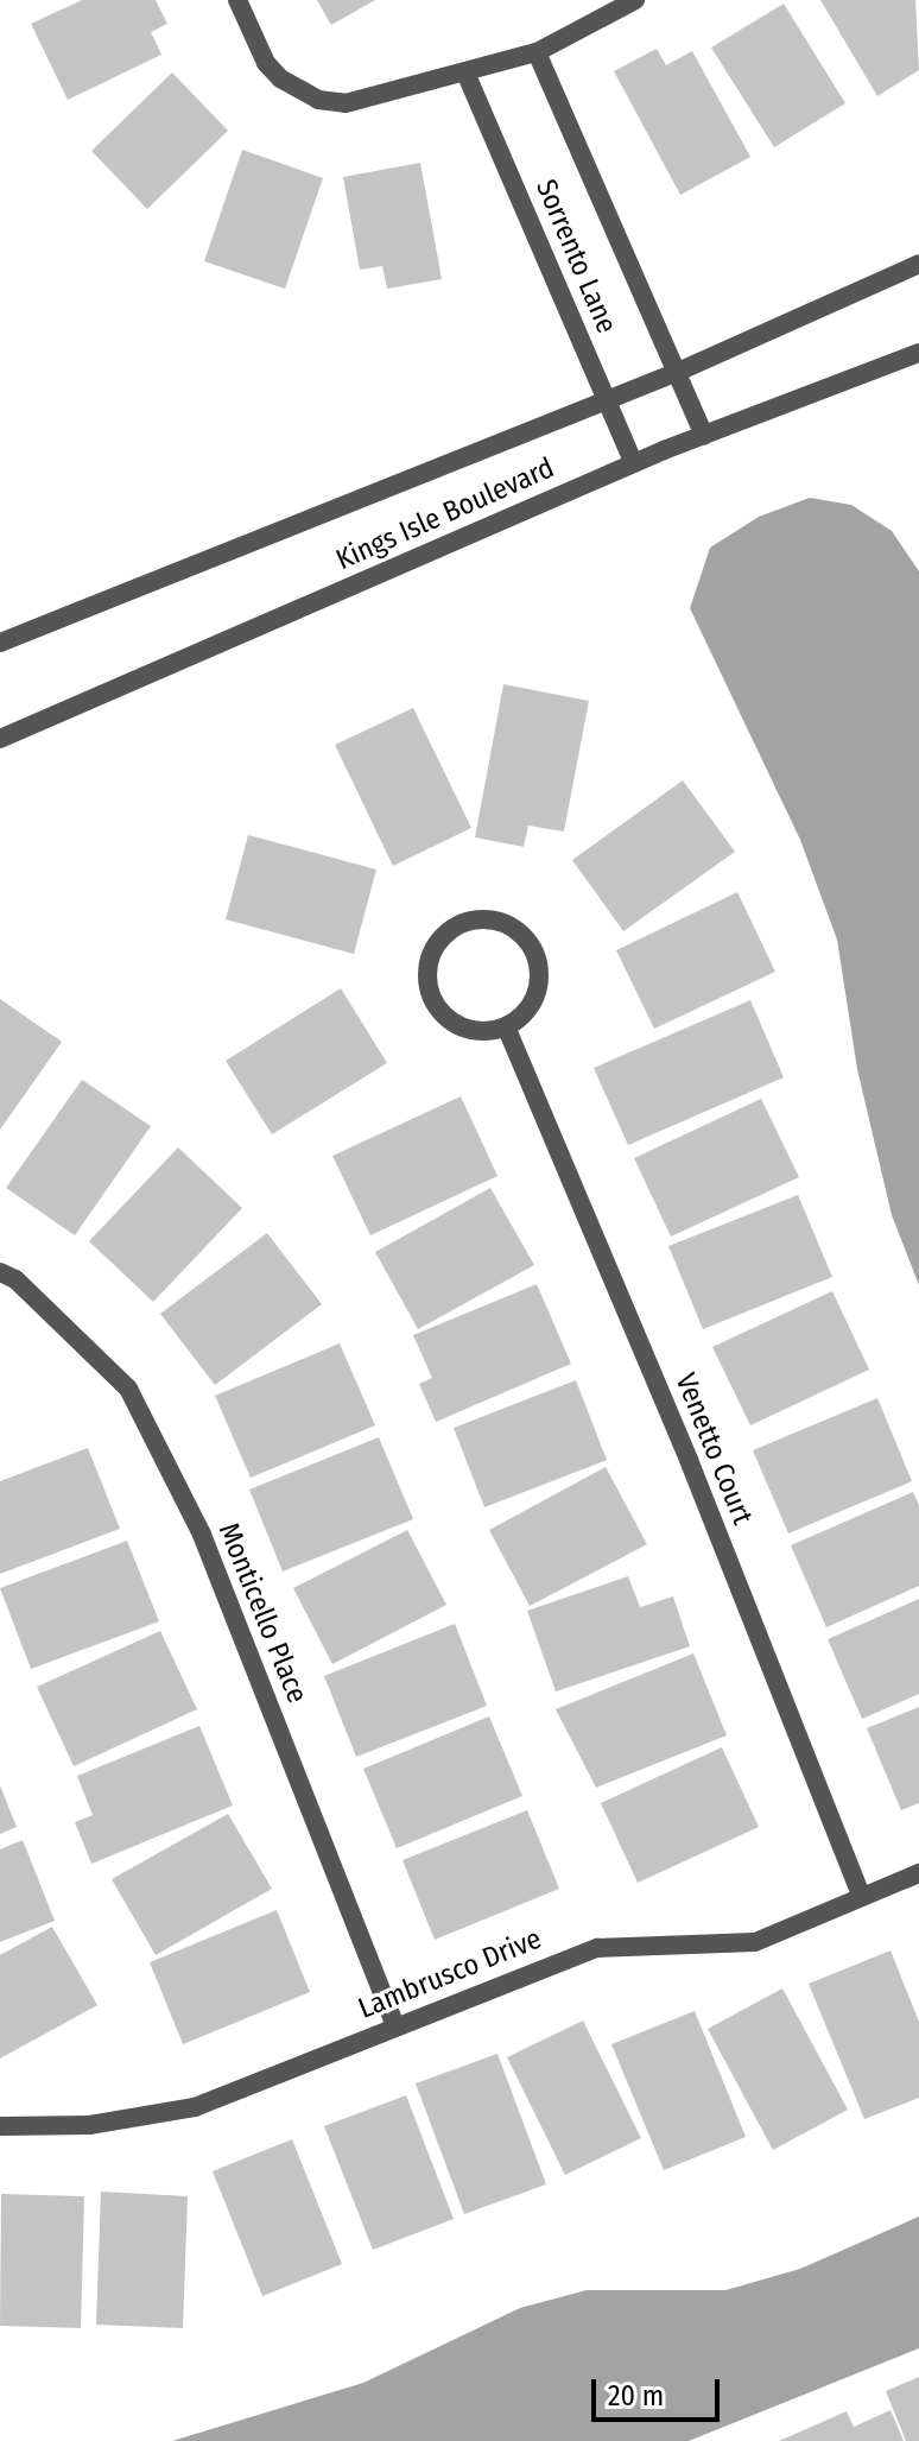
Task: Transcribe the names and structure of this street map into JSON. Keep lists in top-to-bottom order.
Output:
{
  "streets": {
    "street": [
      "Sorrento Lane",
      "Kings Isle Boulevard",
      "Venetto Court",
      "Monticello Place",
      "Lambrusco Drive"
    ]
  },
  "crossings": [
    ["Sorrento Lane", "Kings Isle Boulevard"],
    ["Venetto Court", "Lambrusco Drive"],
    ["Monticello Place", "Lambrusco Drive"]
  ],
  "scale_bar": "20 m"
}
